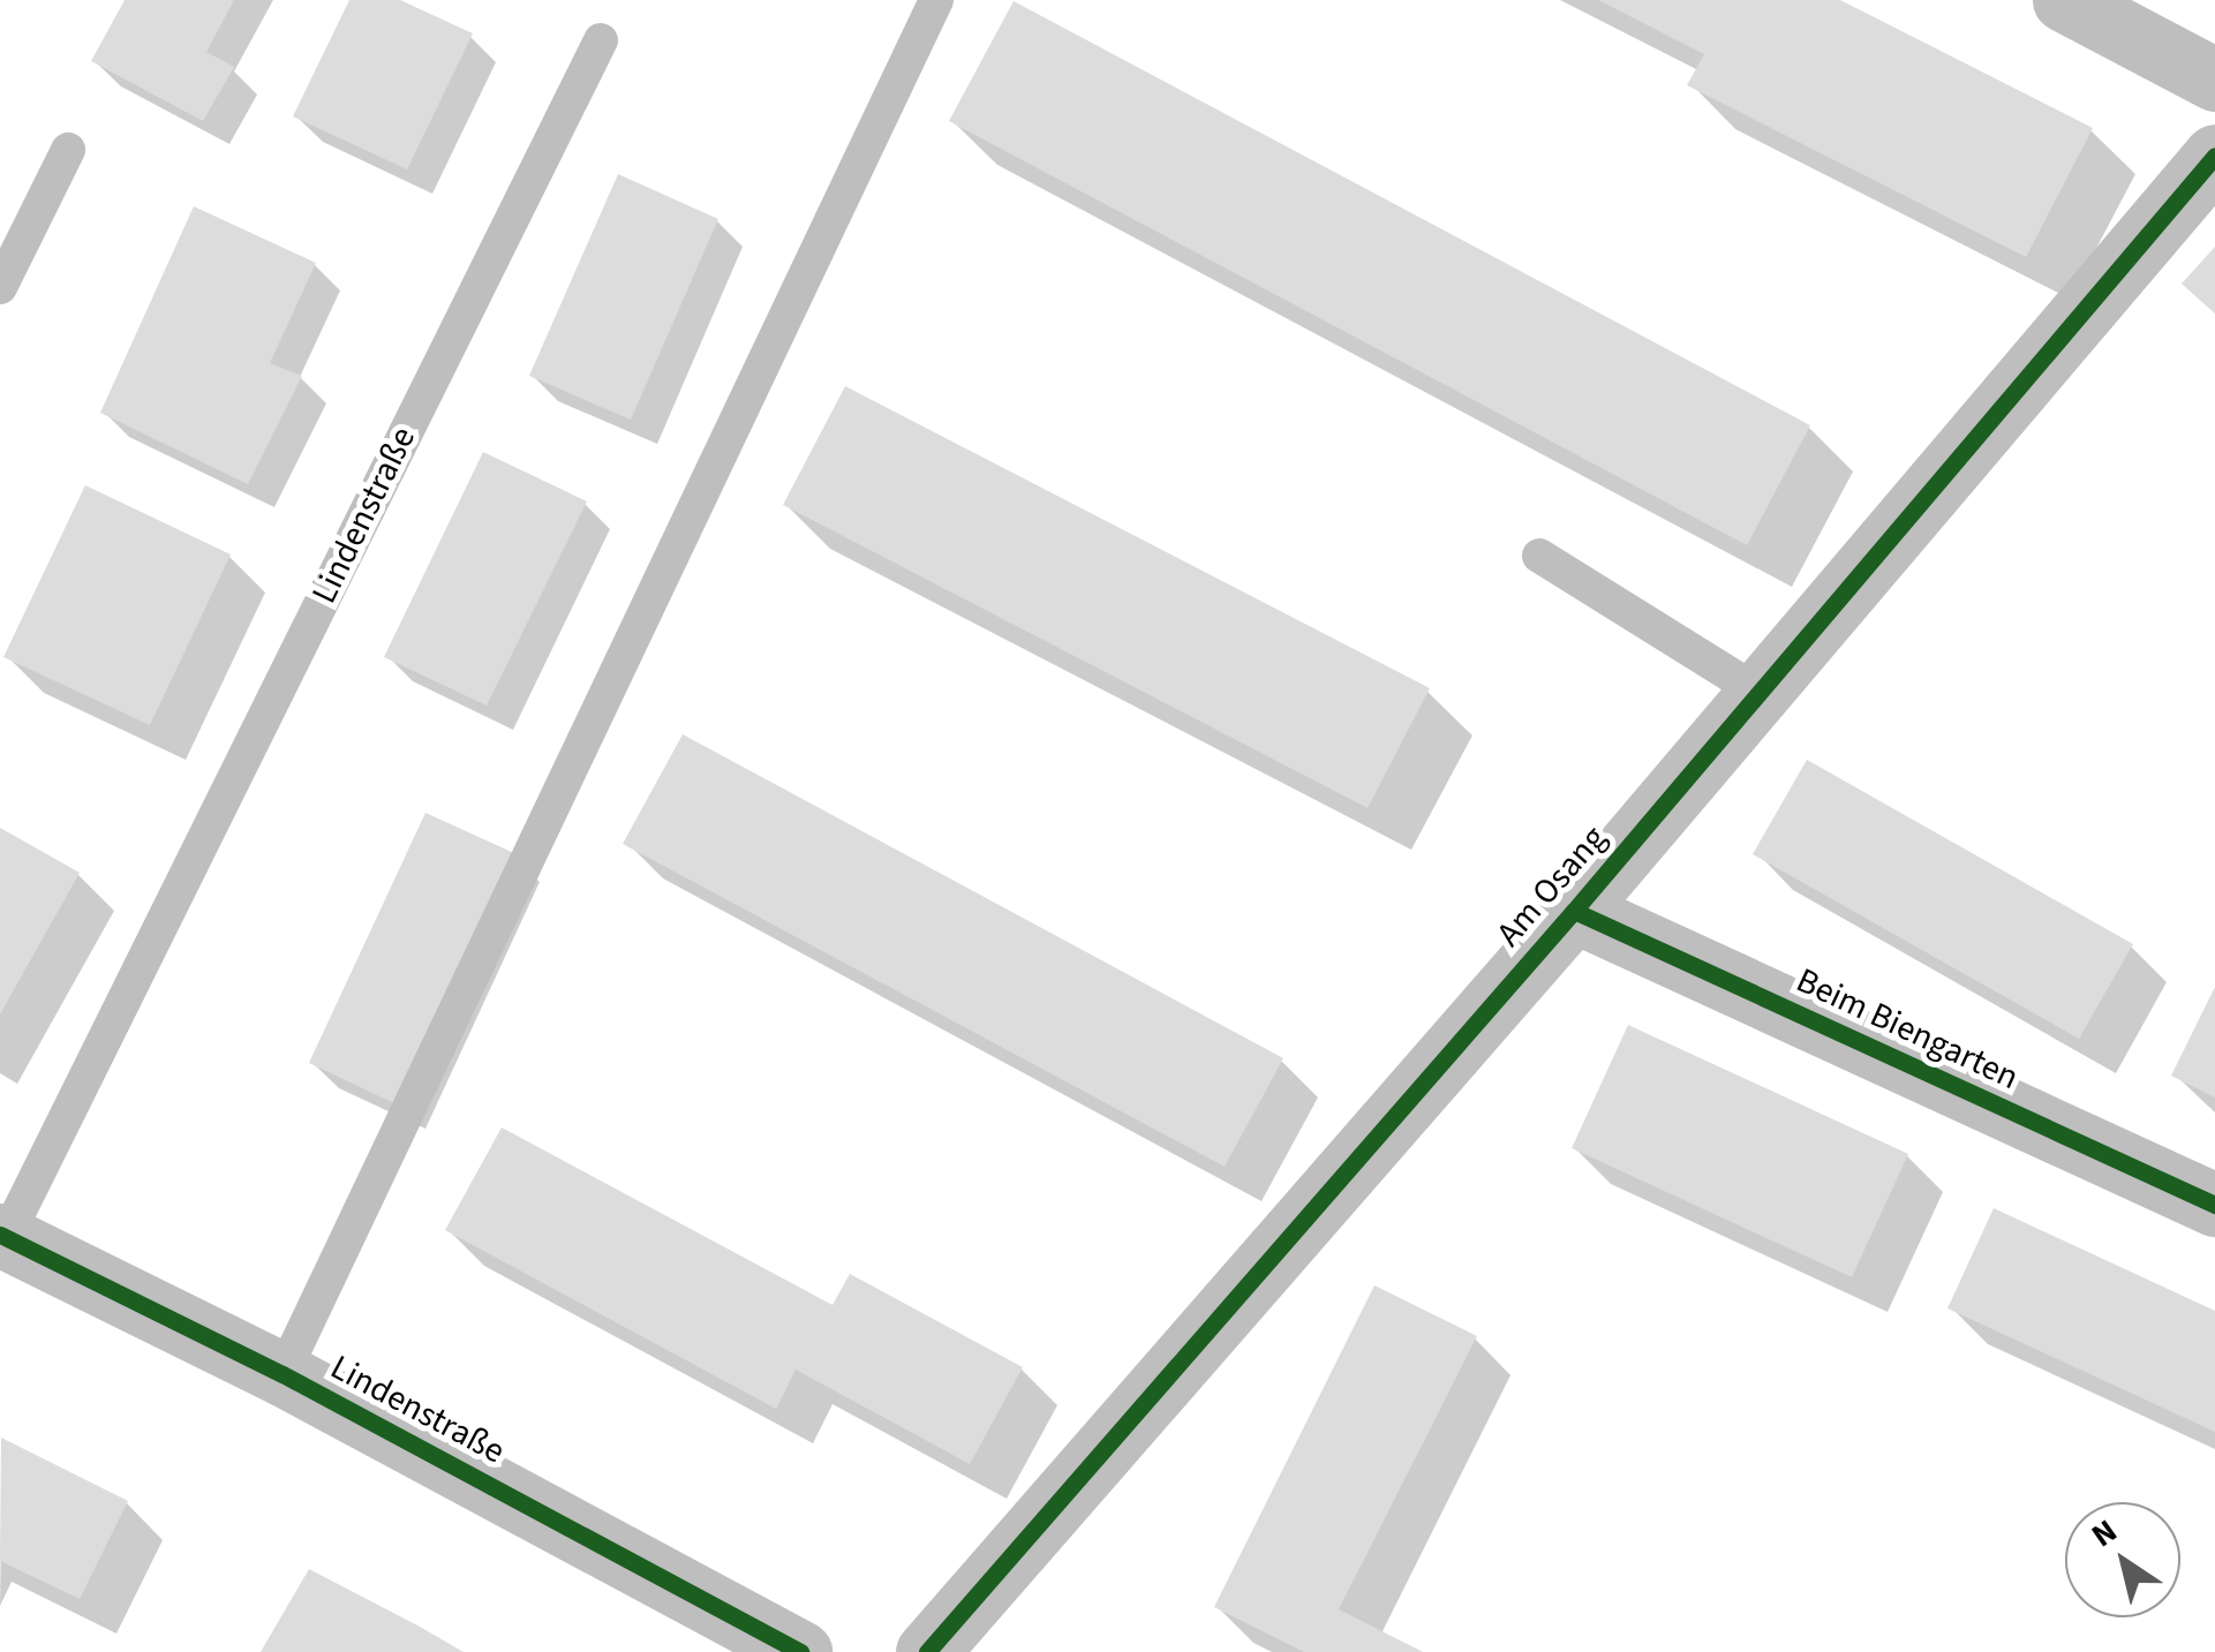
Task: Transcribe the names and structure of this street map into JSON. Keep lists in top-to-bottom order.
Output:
{
  "streets": {
    "street": ["Lindenstraße", "Am Osang", "Beim Biengarten"]
  },
  "crossings": [
    ["Am Osang", "Beim Biengarten"]
  ],
  "north": "top left"
}
